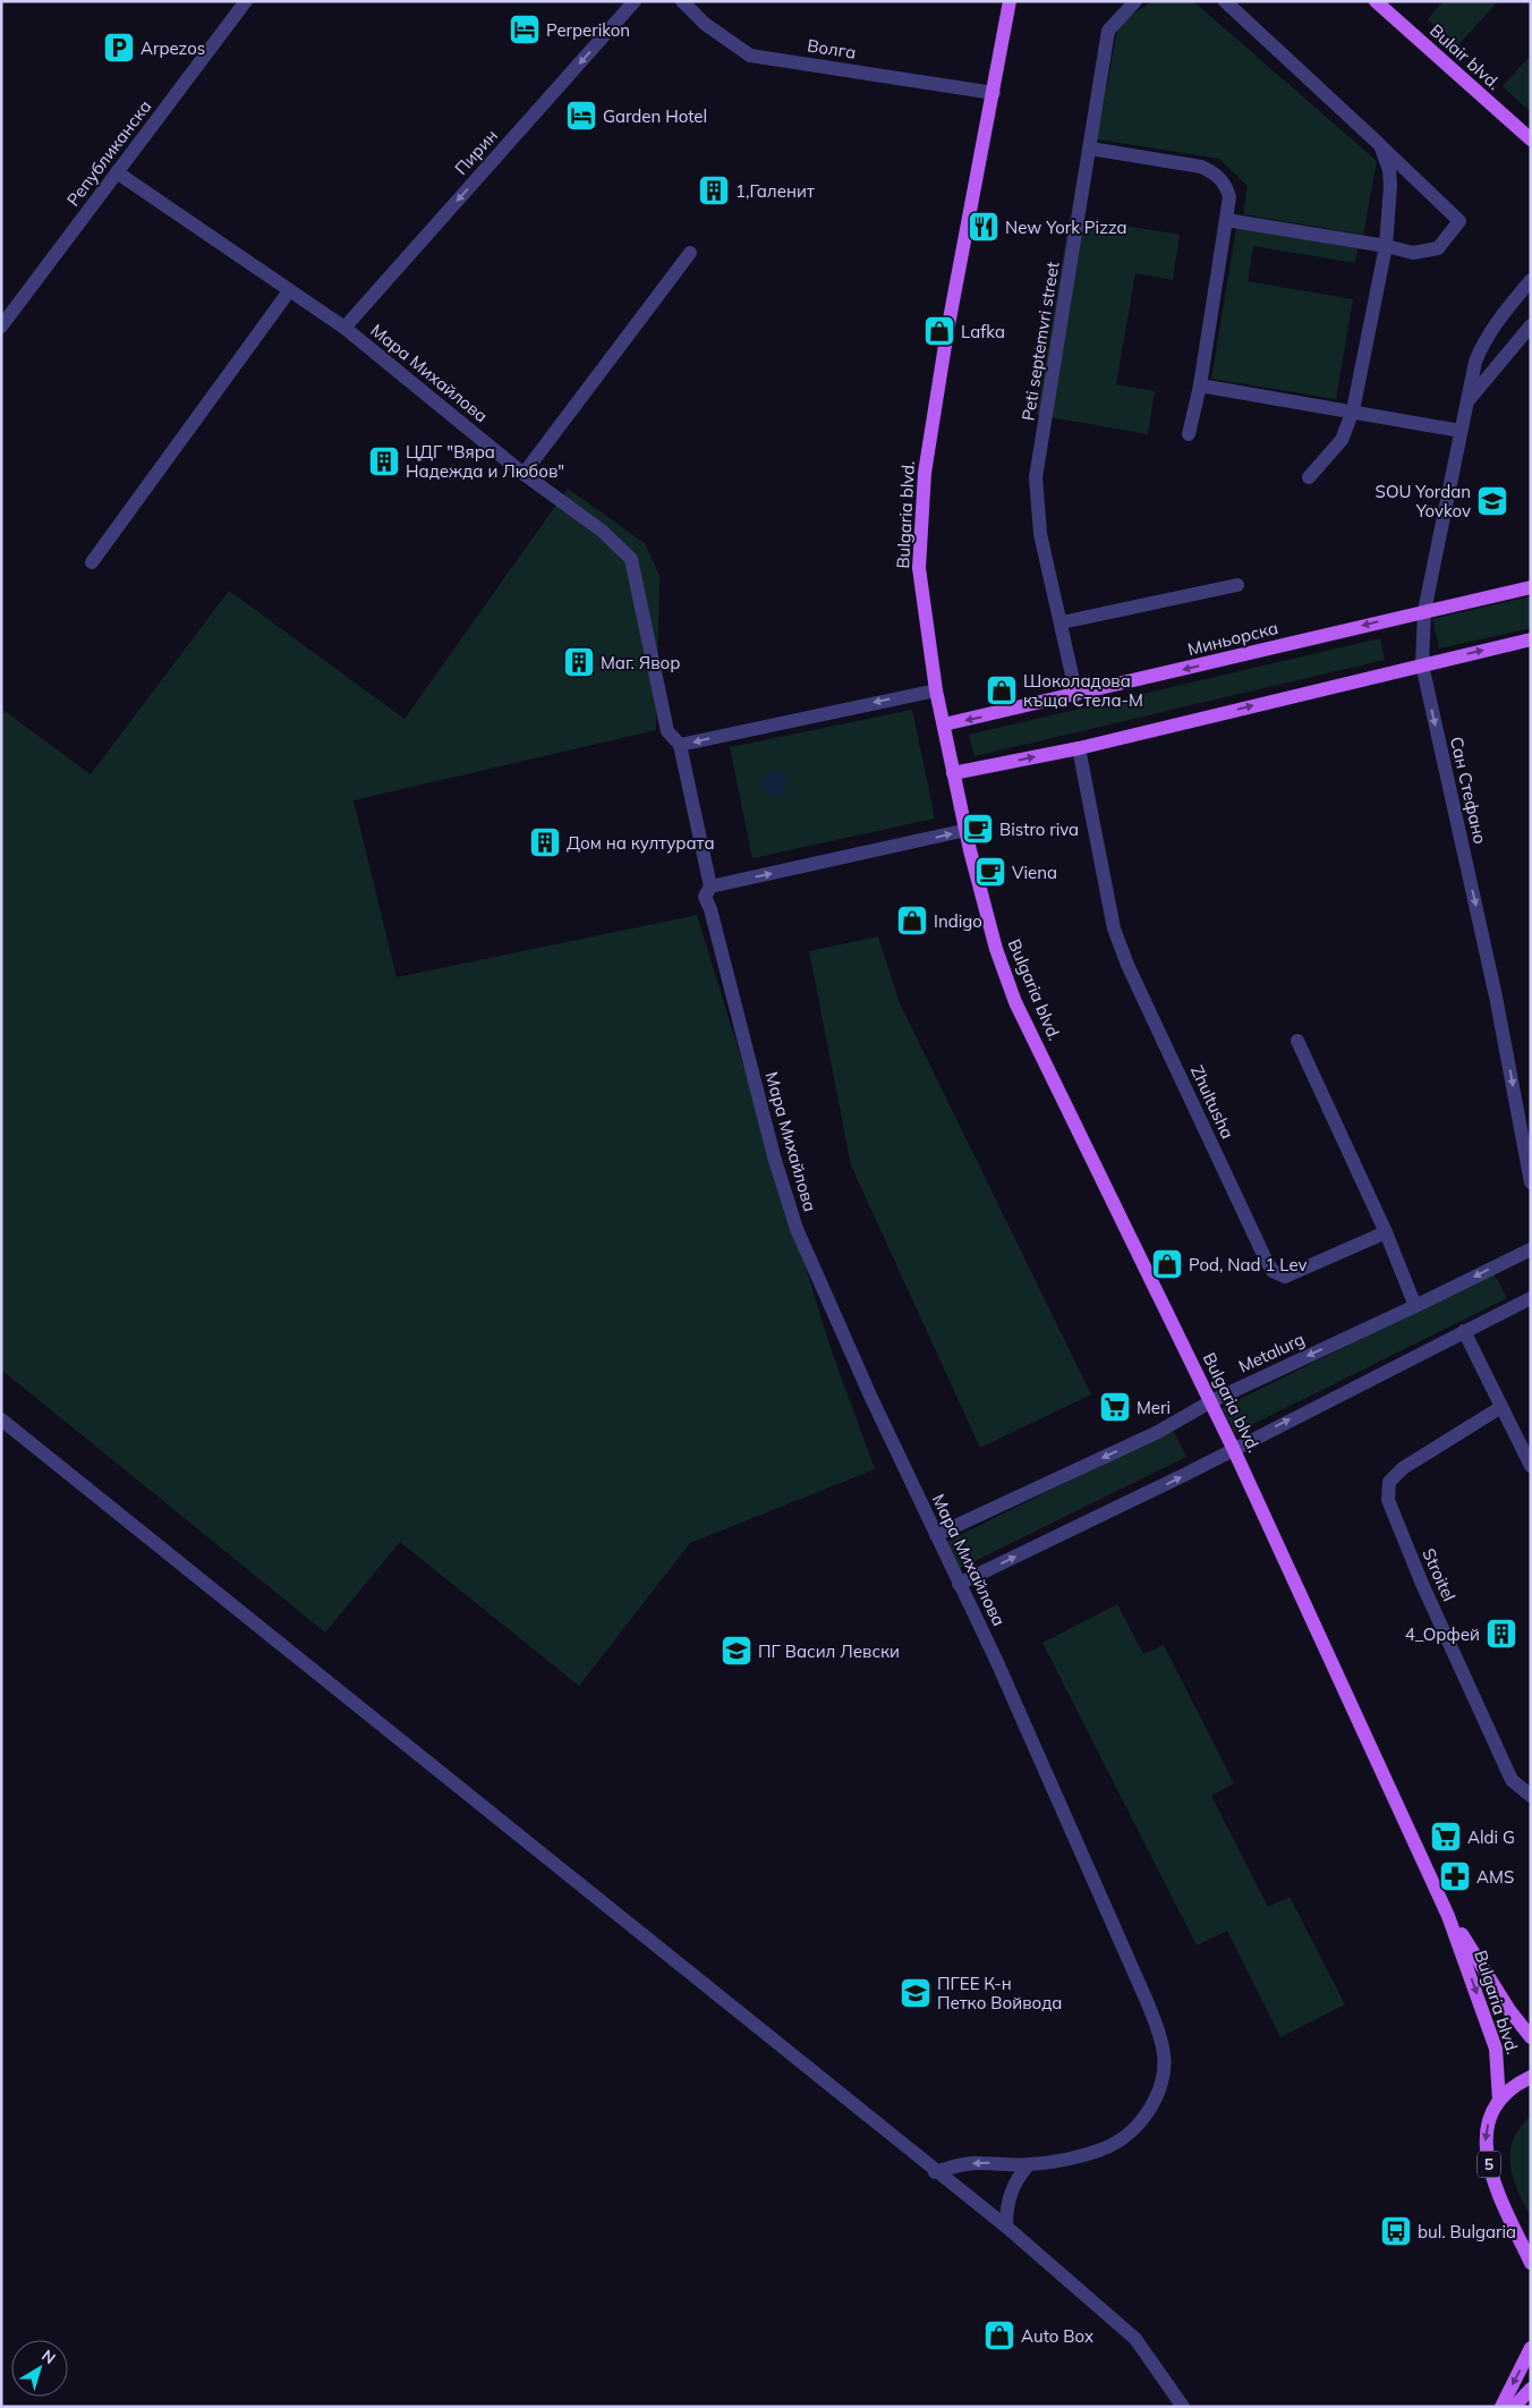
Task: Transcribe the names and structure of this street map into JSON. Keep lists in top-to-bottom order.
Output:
{
  "streets": {
    "main road": [
      "Bulair blvd.",
      "Bulgaria blvd.",
      "Миньорска",
      "5"
    ],
    "street": [
      "Волга",
      "Пирин",
      "Републиканска",
      "Peti septemvri street",
      "Мара Михайлова",
      "Сан Стефано",
      "Zhultusha",
      "Metalurg",
      "Stroitel"
    ]
  },
  "crossings": [
    ["Волга", "Bulgaria blvd."],
    ["Пирин", "Мара Михайлова"],
    ["Републиканска", "Мара Михайлова"],
    ["Peti septemvri street", "Миньорска"],
    ["Мара Михайлова", "Metalurg"],
    ["Bulgaria blvd.", "Миньорска"],
    ["Bulgaria blvd.", "Metalurg"],
    ["Bulgaria blvd.", "5"],
    ["Миньорска", "Сан Стефано"]
  ],
  "one_way": ["Пирин", "Сан Стефано"],
  "places": {
    "hotel": ["Perperikon", "Garden Hotel"],
    "parking": ["Arpezos"],
    "building": [
      "1,Галенит",
      "ЦДГ \"Вяра Надежда и Любов\"",
      "Маг. Явор",
      "Дом на културата",
      "4_Орфей"
    ],
    "restaurant": ["New York Pizza"],
    "shop": [
      "Lafka",
      "Шоколадова къща Стела-М",
      "Indigo",
      "Pod, Nad 1 Lev",
      "Auto Box"
    ],
    "school or university": ["SOU Yordan Yovkov", "ПГ Васил Левски", "ПГЕЕ К-н Петко Войвода"],
    "cafe": ["Bistro riva", "Viena"],
    "supermarket": ["Meri", "Aldi G"],
    "pharmacy": ["AMS"],
    "bus stop": ["bul. Bulgaria"]
  },
  "north": "top right"
}
